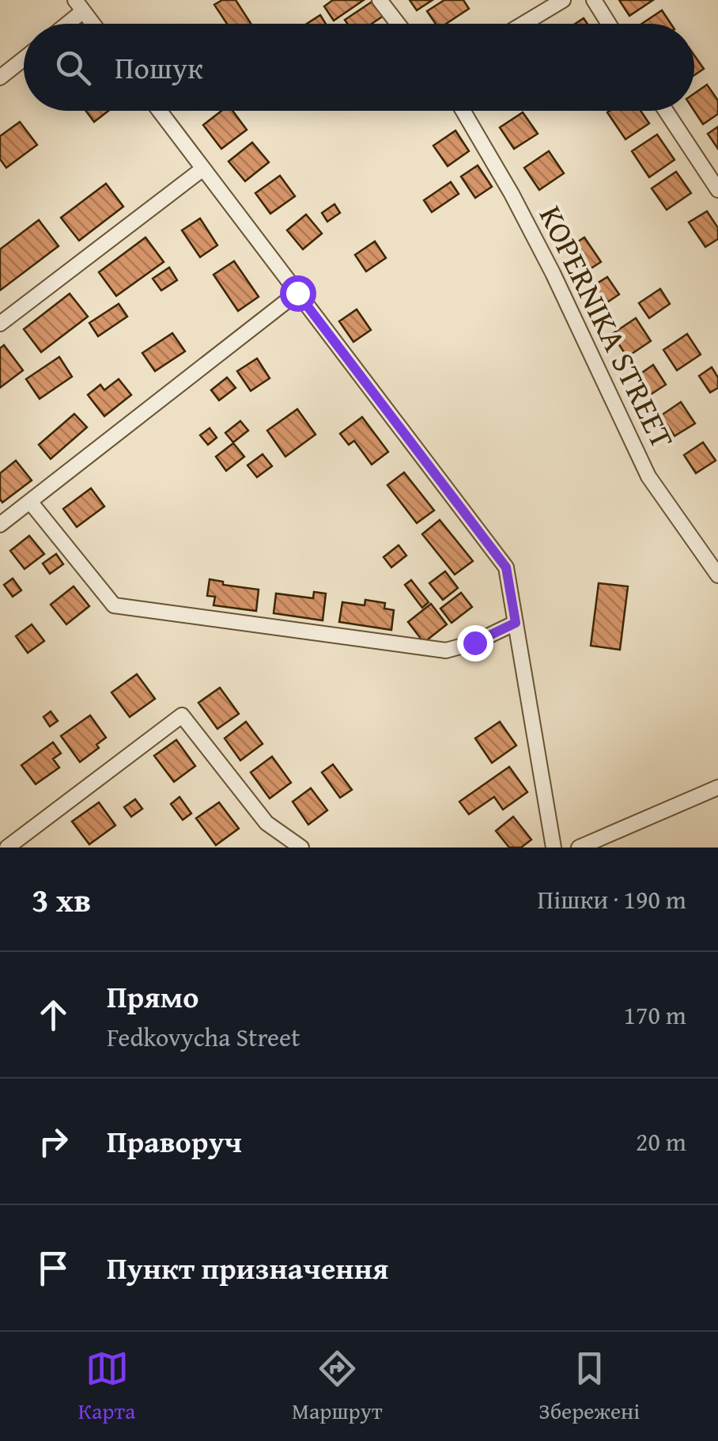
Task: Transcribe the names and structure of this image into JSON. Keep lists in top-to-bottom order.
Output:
{
  "streets": {
    "street": ["KOPERNIKA STREET"]
  },
  "page": {
    "search": "Пошук",
    "heading": ["3 хв", "Пішки · 190 m"],
    "list": [
      ["Прямо", "Fedkovycha Street", "170 m"],
      ["Праворуч", "20 m"],
      "Пункт призначення"
    ],
    "nav": ["Карта", "Маршрут", "Збережені"]
  }
}
